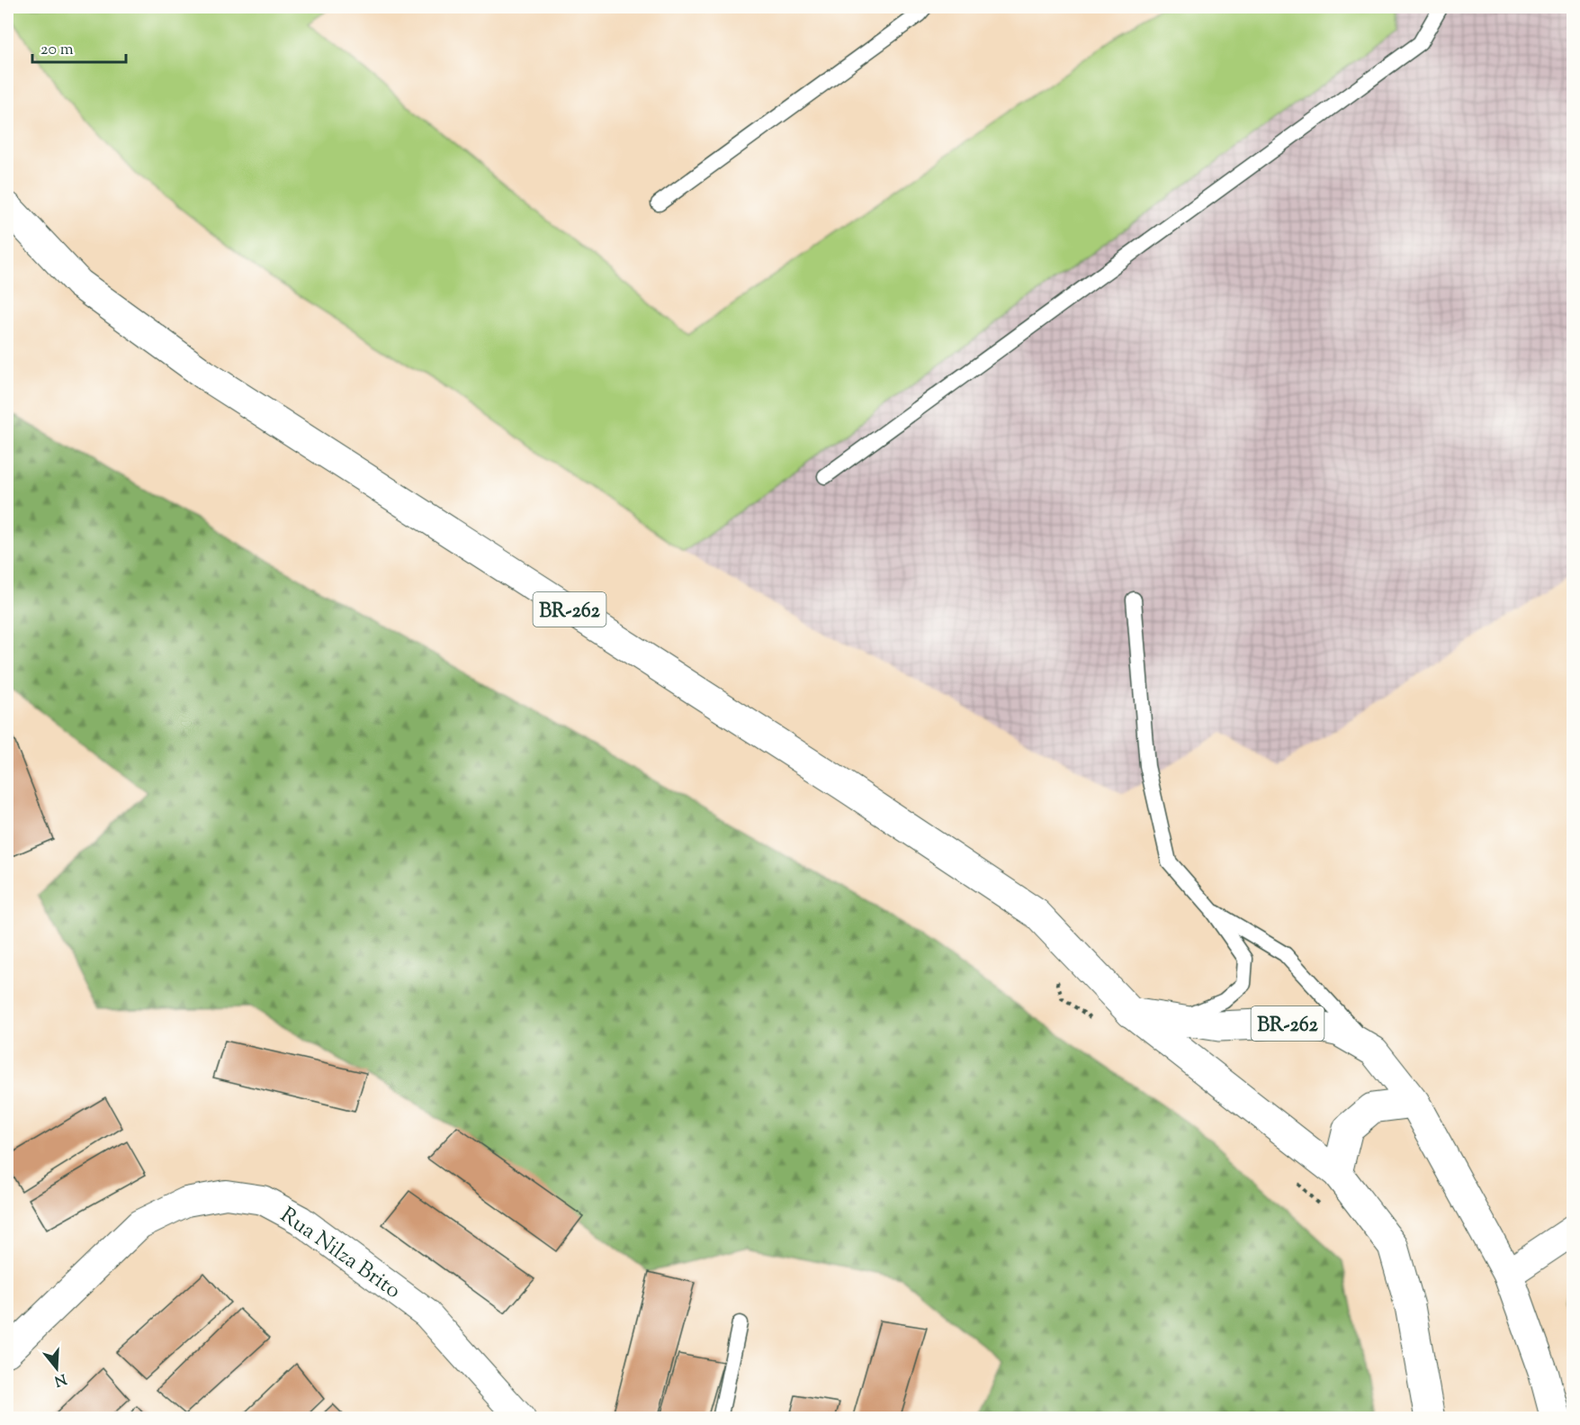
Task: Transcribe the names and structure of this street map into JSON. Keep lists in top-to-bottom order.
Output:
{
  "streets": {
    "main road": ["BR-262"],
    "street": ["Rua Nilza Brito"]
  },
  "scale_bar": "20 m",
  "north": "bottom"
}
